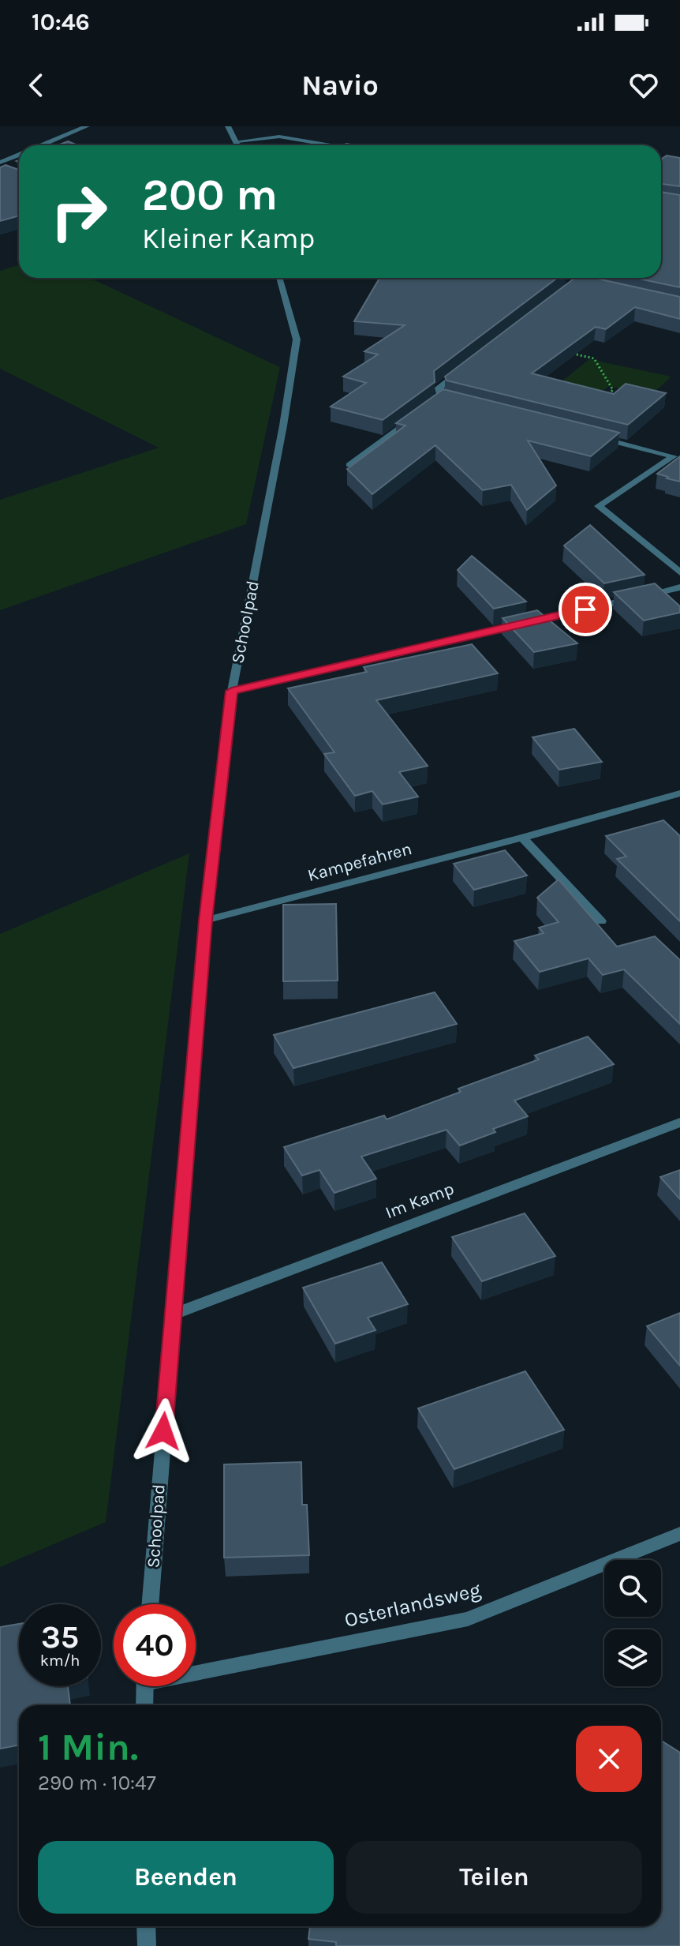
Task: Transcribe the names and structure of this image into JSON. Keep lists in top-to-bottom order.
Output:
{
  "streets": {
    "street": [
      "Schoolpad",
      "Kampefahren",
      "Im Kamp",
      "Osterlandsweg"
    ]
  },
  "crossings": [
    ["Schoolpad", "Kampefahren"],
    ["Schoolpad", "Im Kamp"]
  ],
  "page": {
    "status": "10:46",
    "header": "Navio",
    "turn": ["200 m", "Kleiner Kamp"],
    "speed": "35 km/h",
    "limit": "40",
    "heading": ["1 Min.", "290 m · 10:47"],
    "buttons": ["Beenden", "Teilen"]
  }
}
